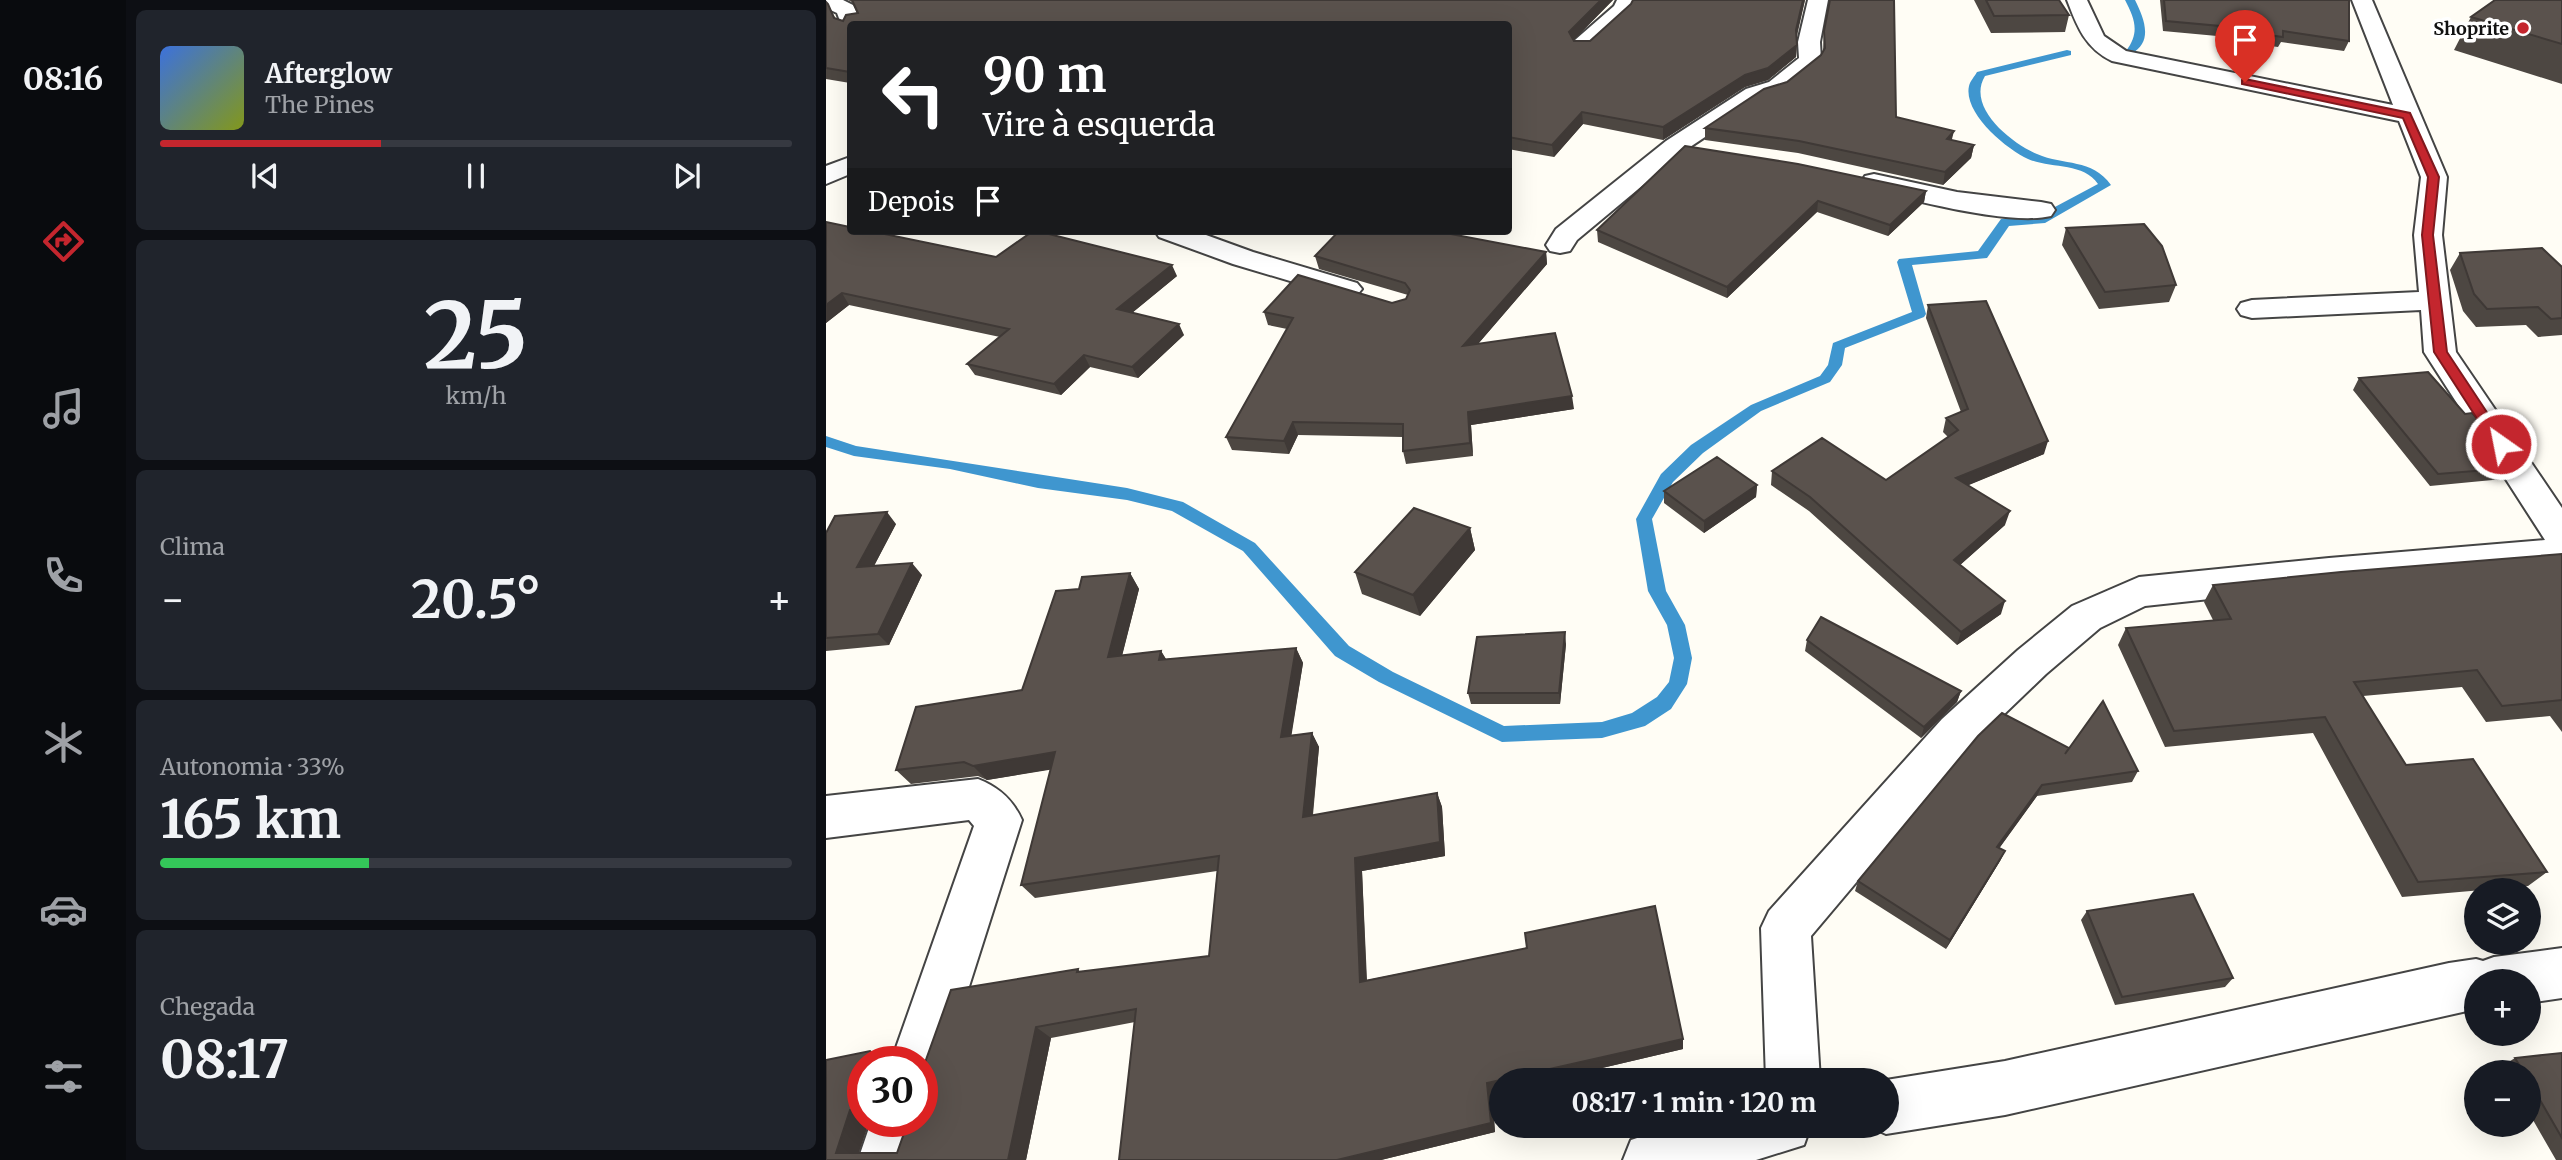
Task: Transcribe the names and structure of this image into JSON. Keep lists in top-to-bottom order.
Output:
{
  "places": ["Shoprite"],
  "page": {
    "tabs": "08:16",
    "turn": ["90 m", "Vire à esquerda"],
    "song": ["Afterglow", "The Pines"],
    "then": "Depois",
    "tile": [
      ["25", "km/h"],
      "Clima",
      ["Autonomia · 33%", "165 km"],
      ["Chegada", "08:17"]
    ],
    "heat": ["−", "20.5°", "+"],
    "map_buttons": ["+", "−"],
    "limit": "30",
    "trip": "08:17 · 1 min · 120 m"
  }
}
